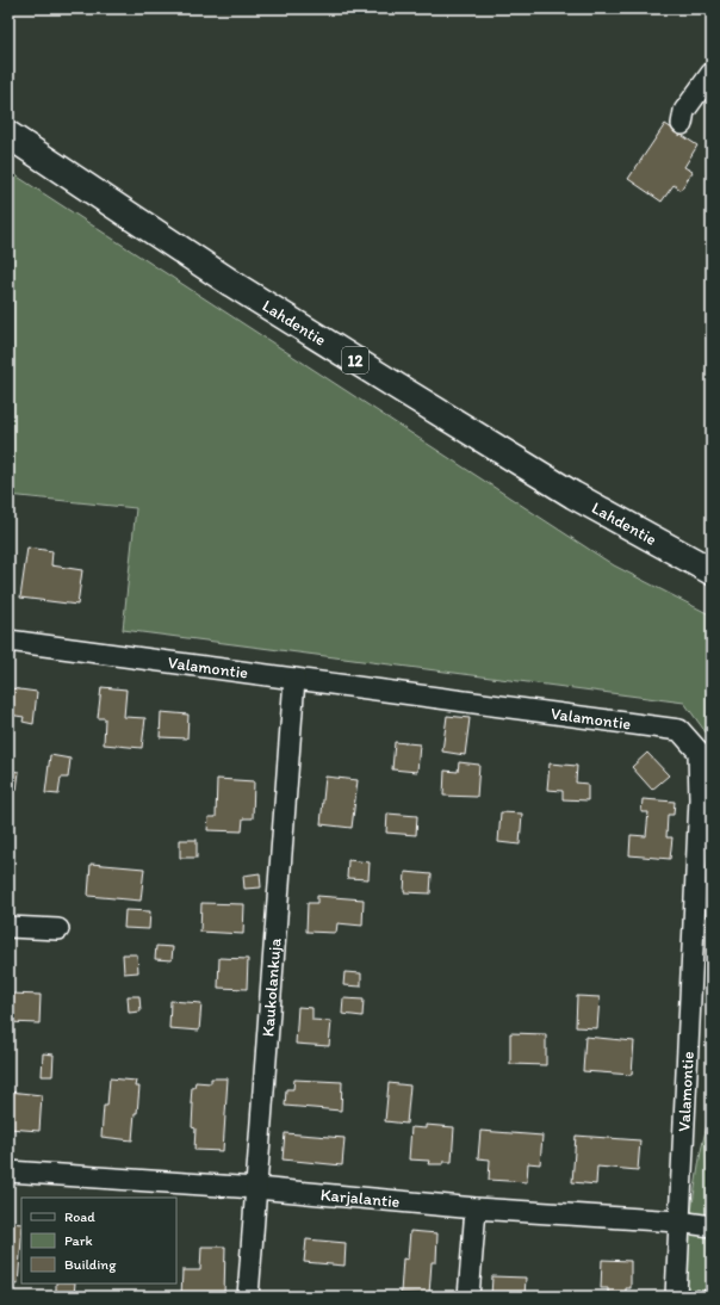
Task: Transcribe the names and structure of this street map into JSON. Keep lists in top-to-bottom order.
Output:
{
  "streets": {
    "highway": ["Lahdentie", "12"],
    "street": ["Valamontie", "Kaukolankuja", "Karjalantie"]
  },
  "crossings": [
    ["Valamontie", "Kaukolankuja"],
    ["Valamontie", "Karjalantie"],
    ["Kaukolankuja", "Karjalantie"]
  ],
  "legend": ["Road", "Park", "Building"]
}
